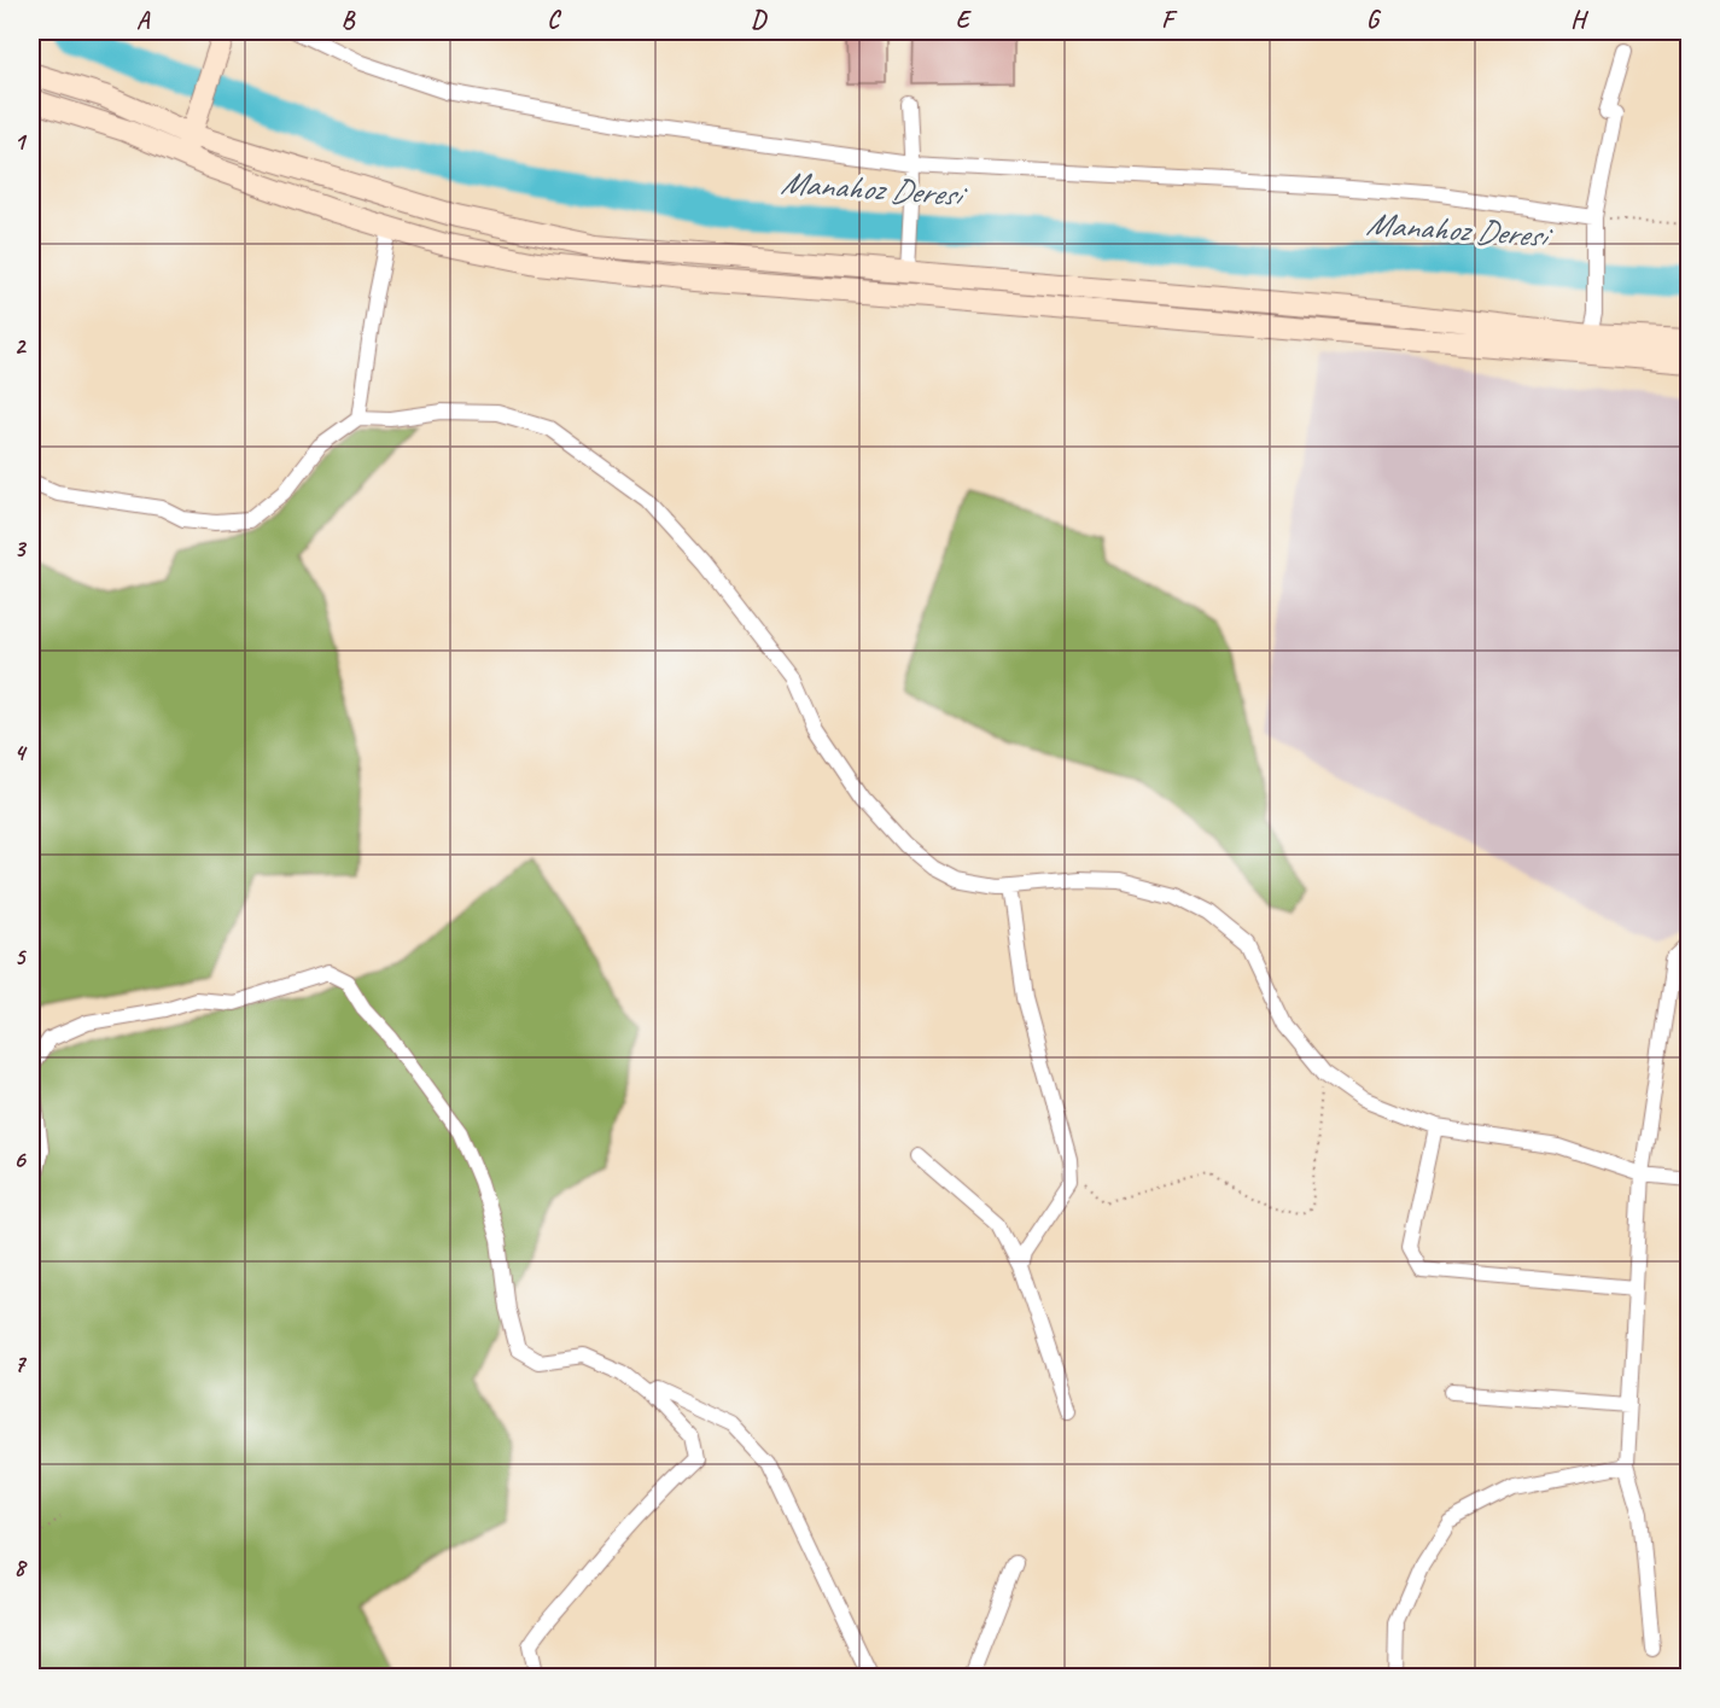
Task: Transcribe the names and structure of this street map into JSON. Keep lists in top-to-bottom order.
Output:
{
  "water": ["Manahoz Deresi"],
  "grid": {
    "columns": [
      "A",
      "B",
      "C",
      "D",
      "E",
      "F",
      "G",
      "H"
    ],
    "rows": [
      "1",
      "2",
      "3",
      "4",
      "5",
      "6",
      "7",
      "8"
    ]
  }
}
